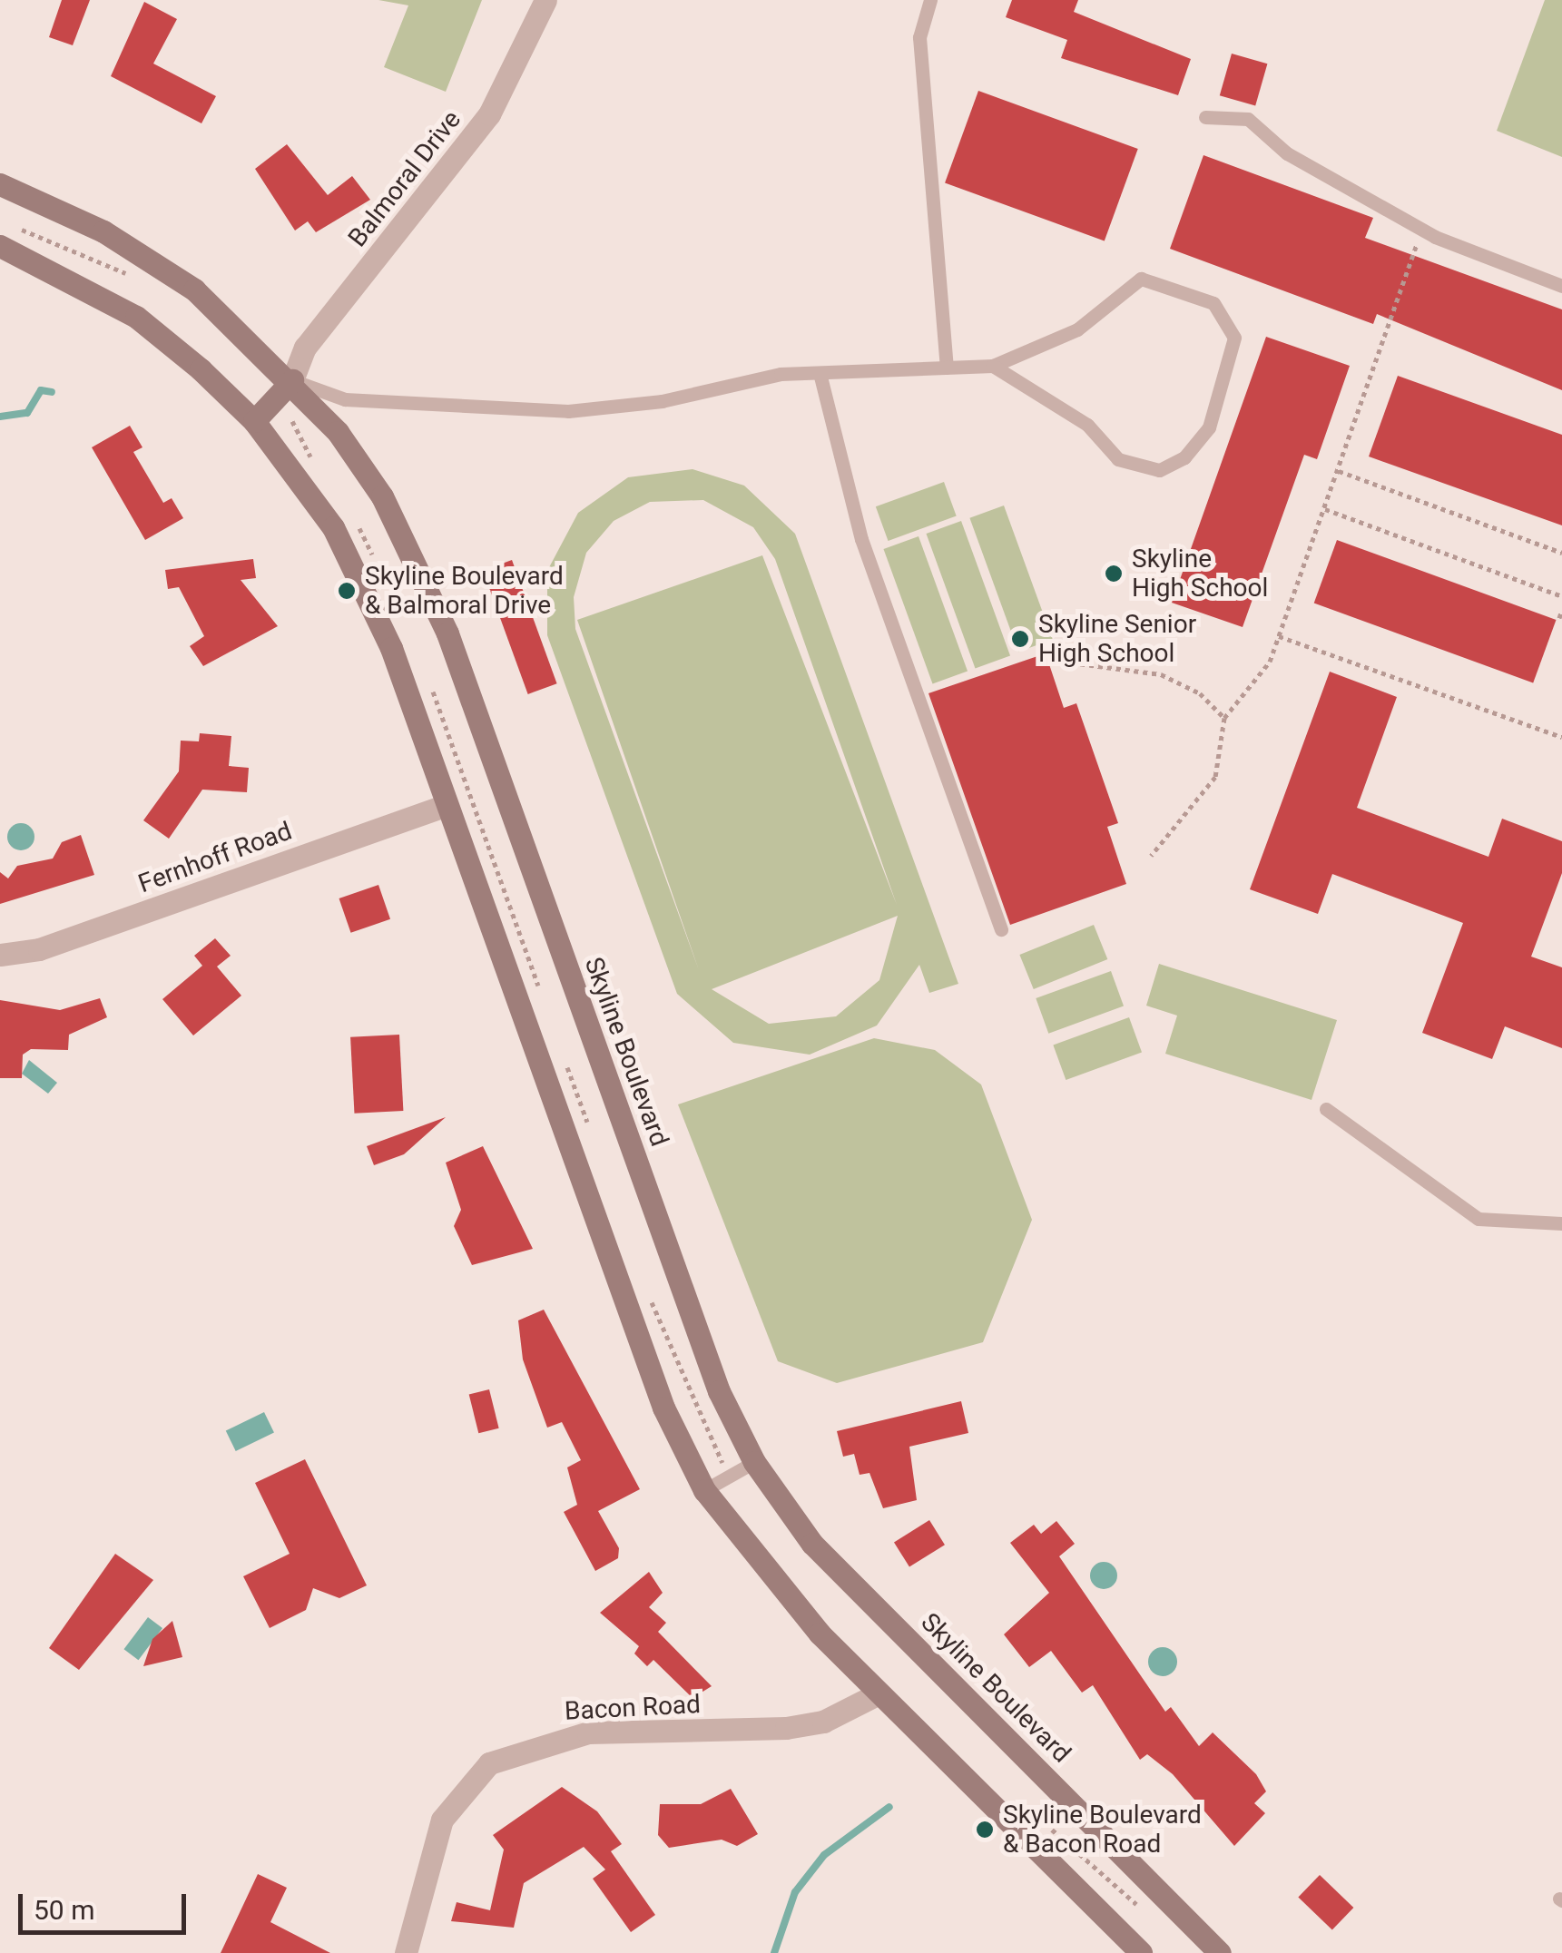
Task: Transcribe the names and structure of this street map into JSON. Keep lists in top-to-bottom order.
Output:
{
  "streets": {
    "main road": ["Skyline Boulevard"],
    "street": ["Balmoral Drive", "Fernhoff Road", "Bacon Road"]
  },
  "crossings": [
    ["Balmoral Drive", "Skyline Boulevard"]
  ],
  "places": [
    "Skyline High School",
    "Skyline Boulevard & Balmoral Drive",
    "Skyline Senior High School",
    "Skyline Boulevard & Bacon Road"
  ],
  "scale_bar": "50 m"
}
